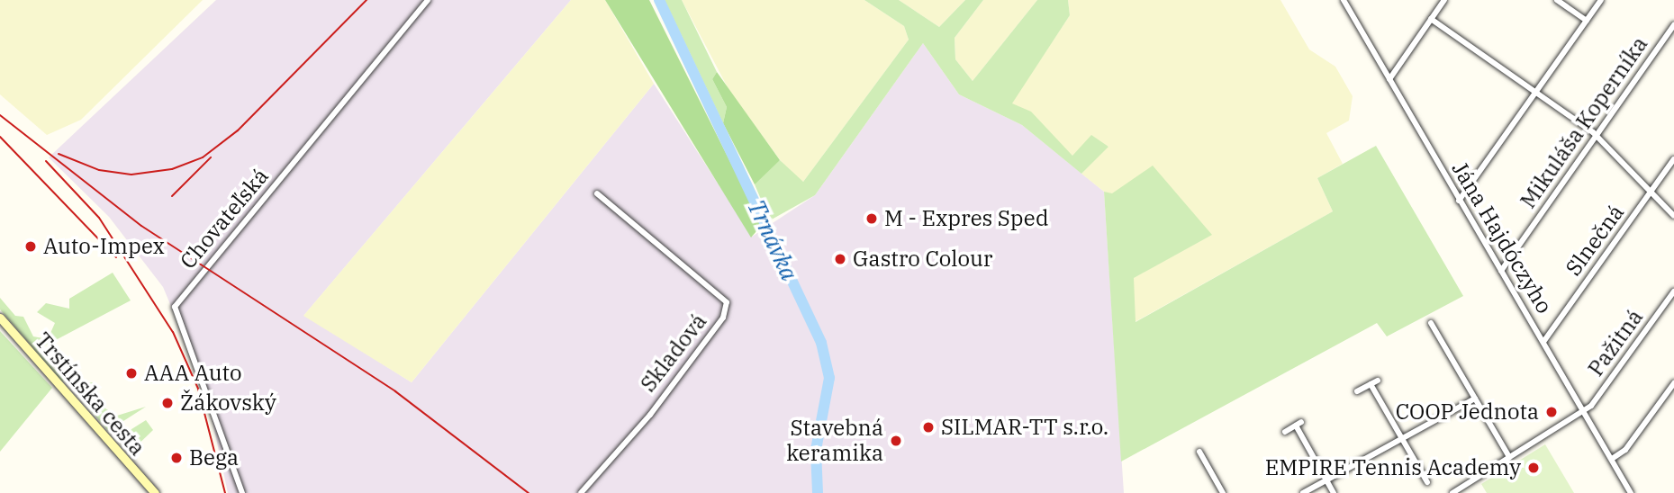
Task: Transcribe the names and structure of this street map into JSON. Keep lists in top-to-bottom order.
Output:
{
  "streets": {
    "main road": ["Trstínska cesta"],
    "street": [
      "Mikuláša Koperníka",
      "Chovateľská",
      "Jána Hajdóczyho",
      "Slnečná",
      "Pažitná",
      "Skladová"
    ]
  },
  "crossings": [
    ["Mikuláša Koperníka", "Jána Hajdóczyho"],
    ["Jána Hajdóczyho", "Slnečná"],
    ["Jána Hajdóczyho", "Pažitná"]
  ],
  "water": ["Trnávka"],
  "places": [
    "M - Expres Sped",
    "Auto-Impex",
    "Gastro Colour",
    "AAA Auto",
    "Žákovský",
    "COOP Jednota",
    "SILMAR-TT s.r.o.",
    "Stavebná keramika",
    "Bega",
    "EMPIRE Tennis Academy"
  ]
}
